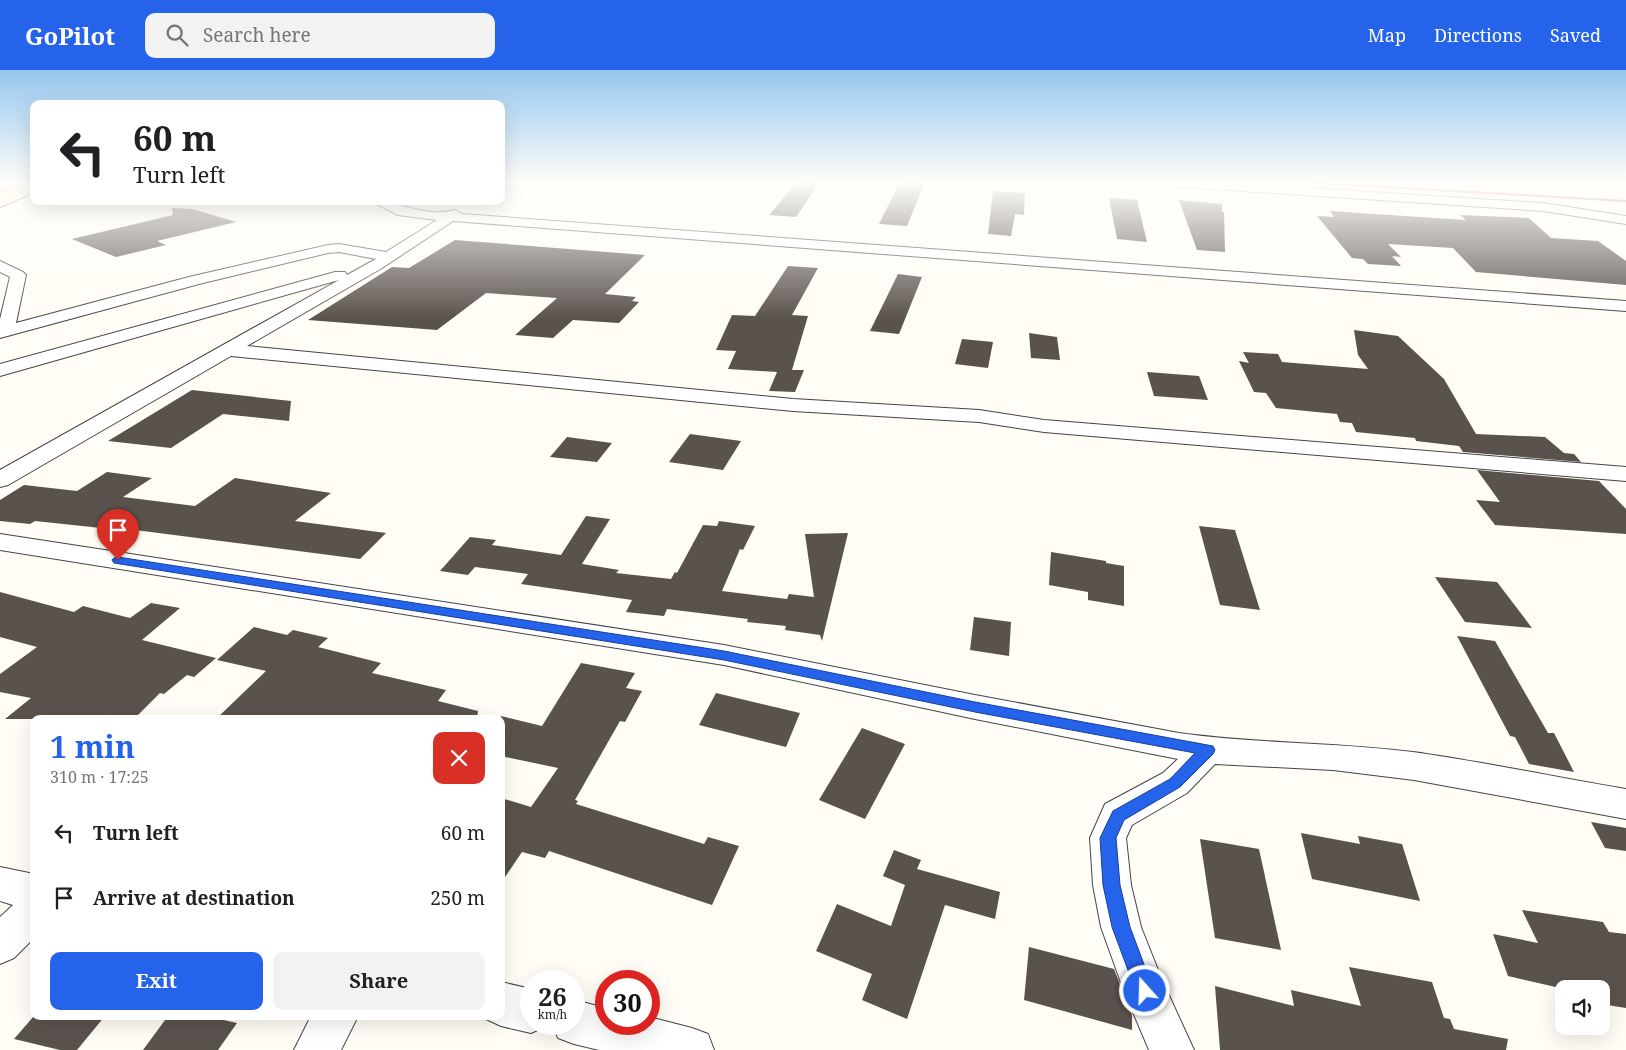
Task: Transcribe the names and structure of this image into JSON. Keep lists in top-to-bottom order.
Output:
{
  "page": {
    "header": "GoPilot",
    "search": "Search here",
    "nav": ["Map", "Directions", "Saved"],
    "turn": ["60 m", "Turn left"],
    "heading": ["1 min", "310 m · 17:25"],
    "list": [
      {
        "name": "Turn left",
        "value": "60 m"
      },
      {
        "name": "Arrive at destination",
        "value": "250 m"
      }
    ],
    "buttons": ["Exit", "Share"],
    "speed": "26 km/h",
    "limit": "30"
  }
}
